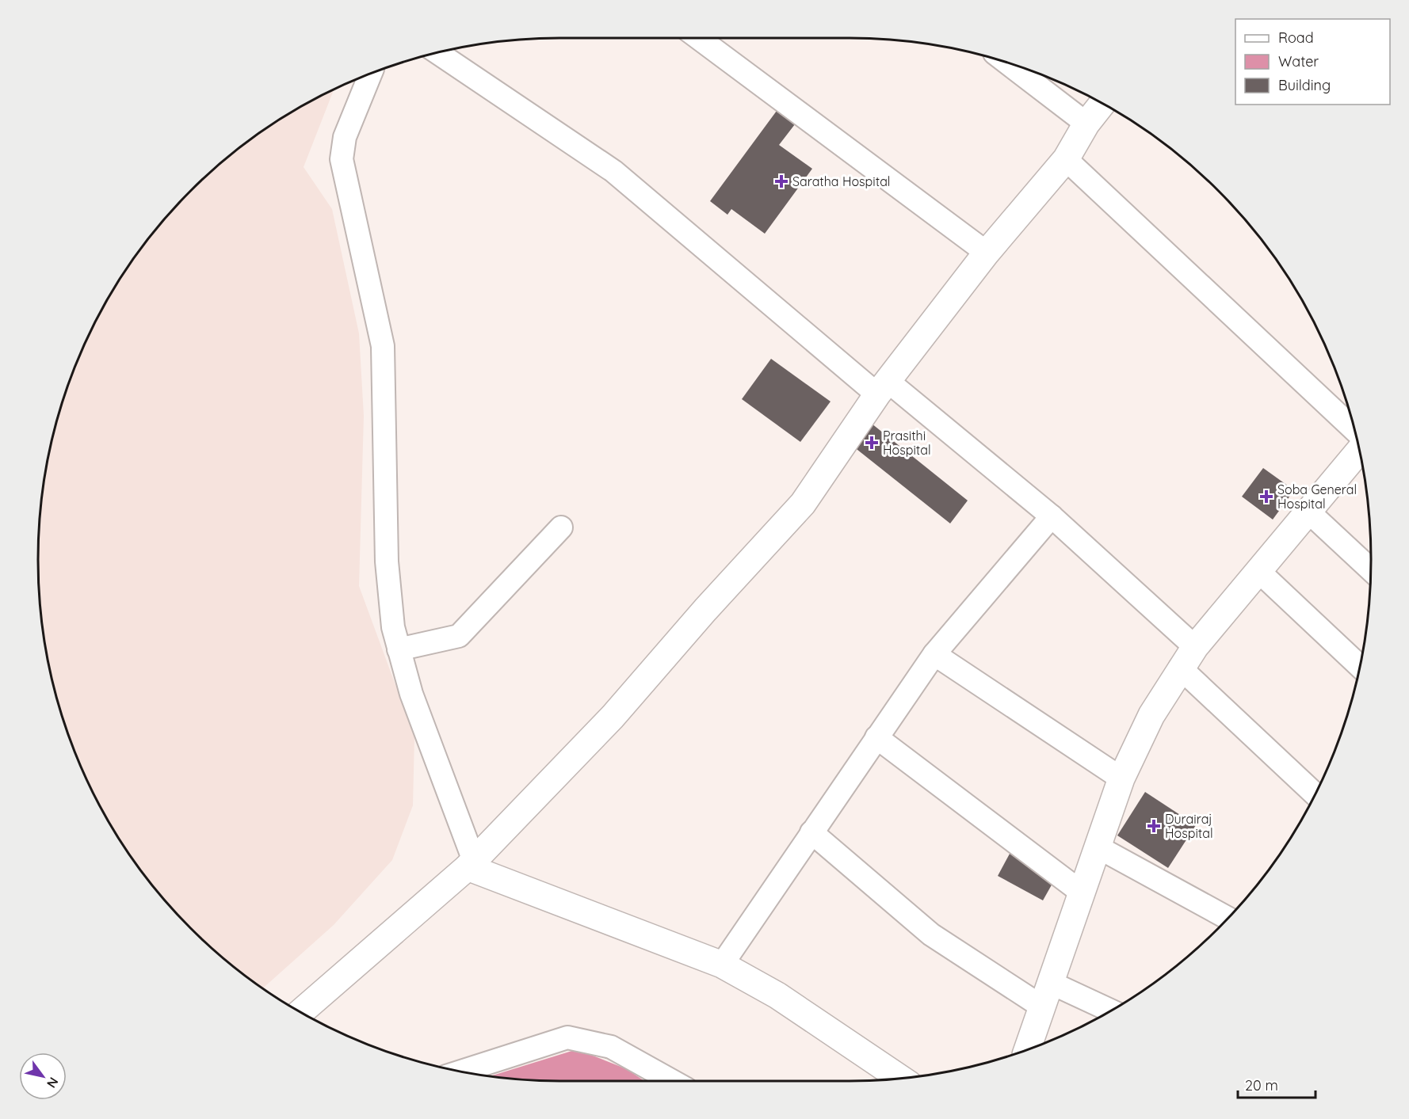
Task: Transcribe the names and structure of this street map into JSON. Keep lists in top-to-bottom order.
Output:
{
  "places": {
    "health": [
      "Saratha Hospital",
      "Prasithi Hospital",
      "Soba General Hospital",
      "Durairaj Hospital"
    ]
  },
  "legend": ["Road", "Water", "Building"],
  "scale_bar": "20 m",
  "north": "bottom right"
}
